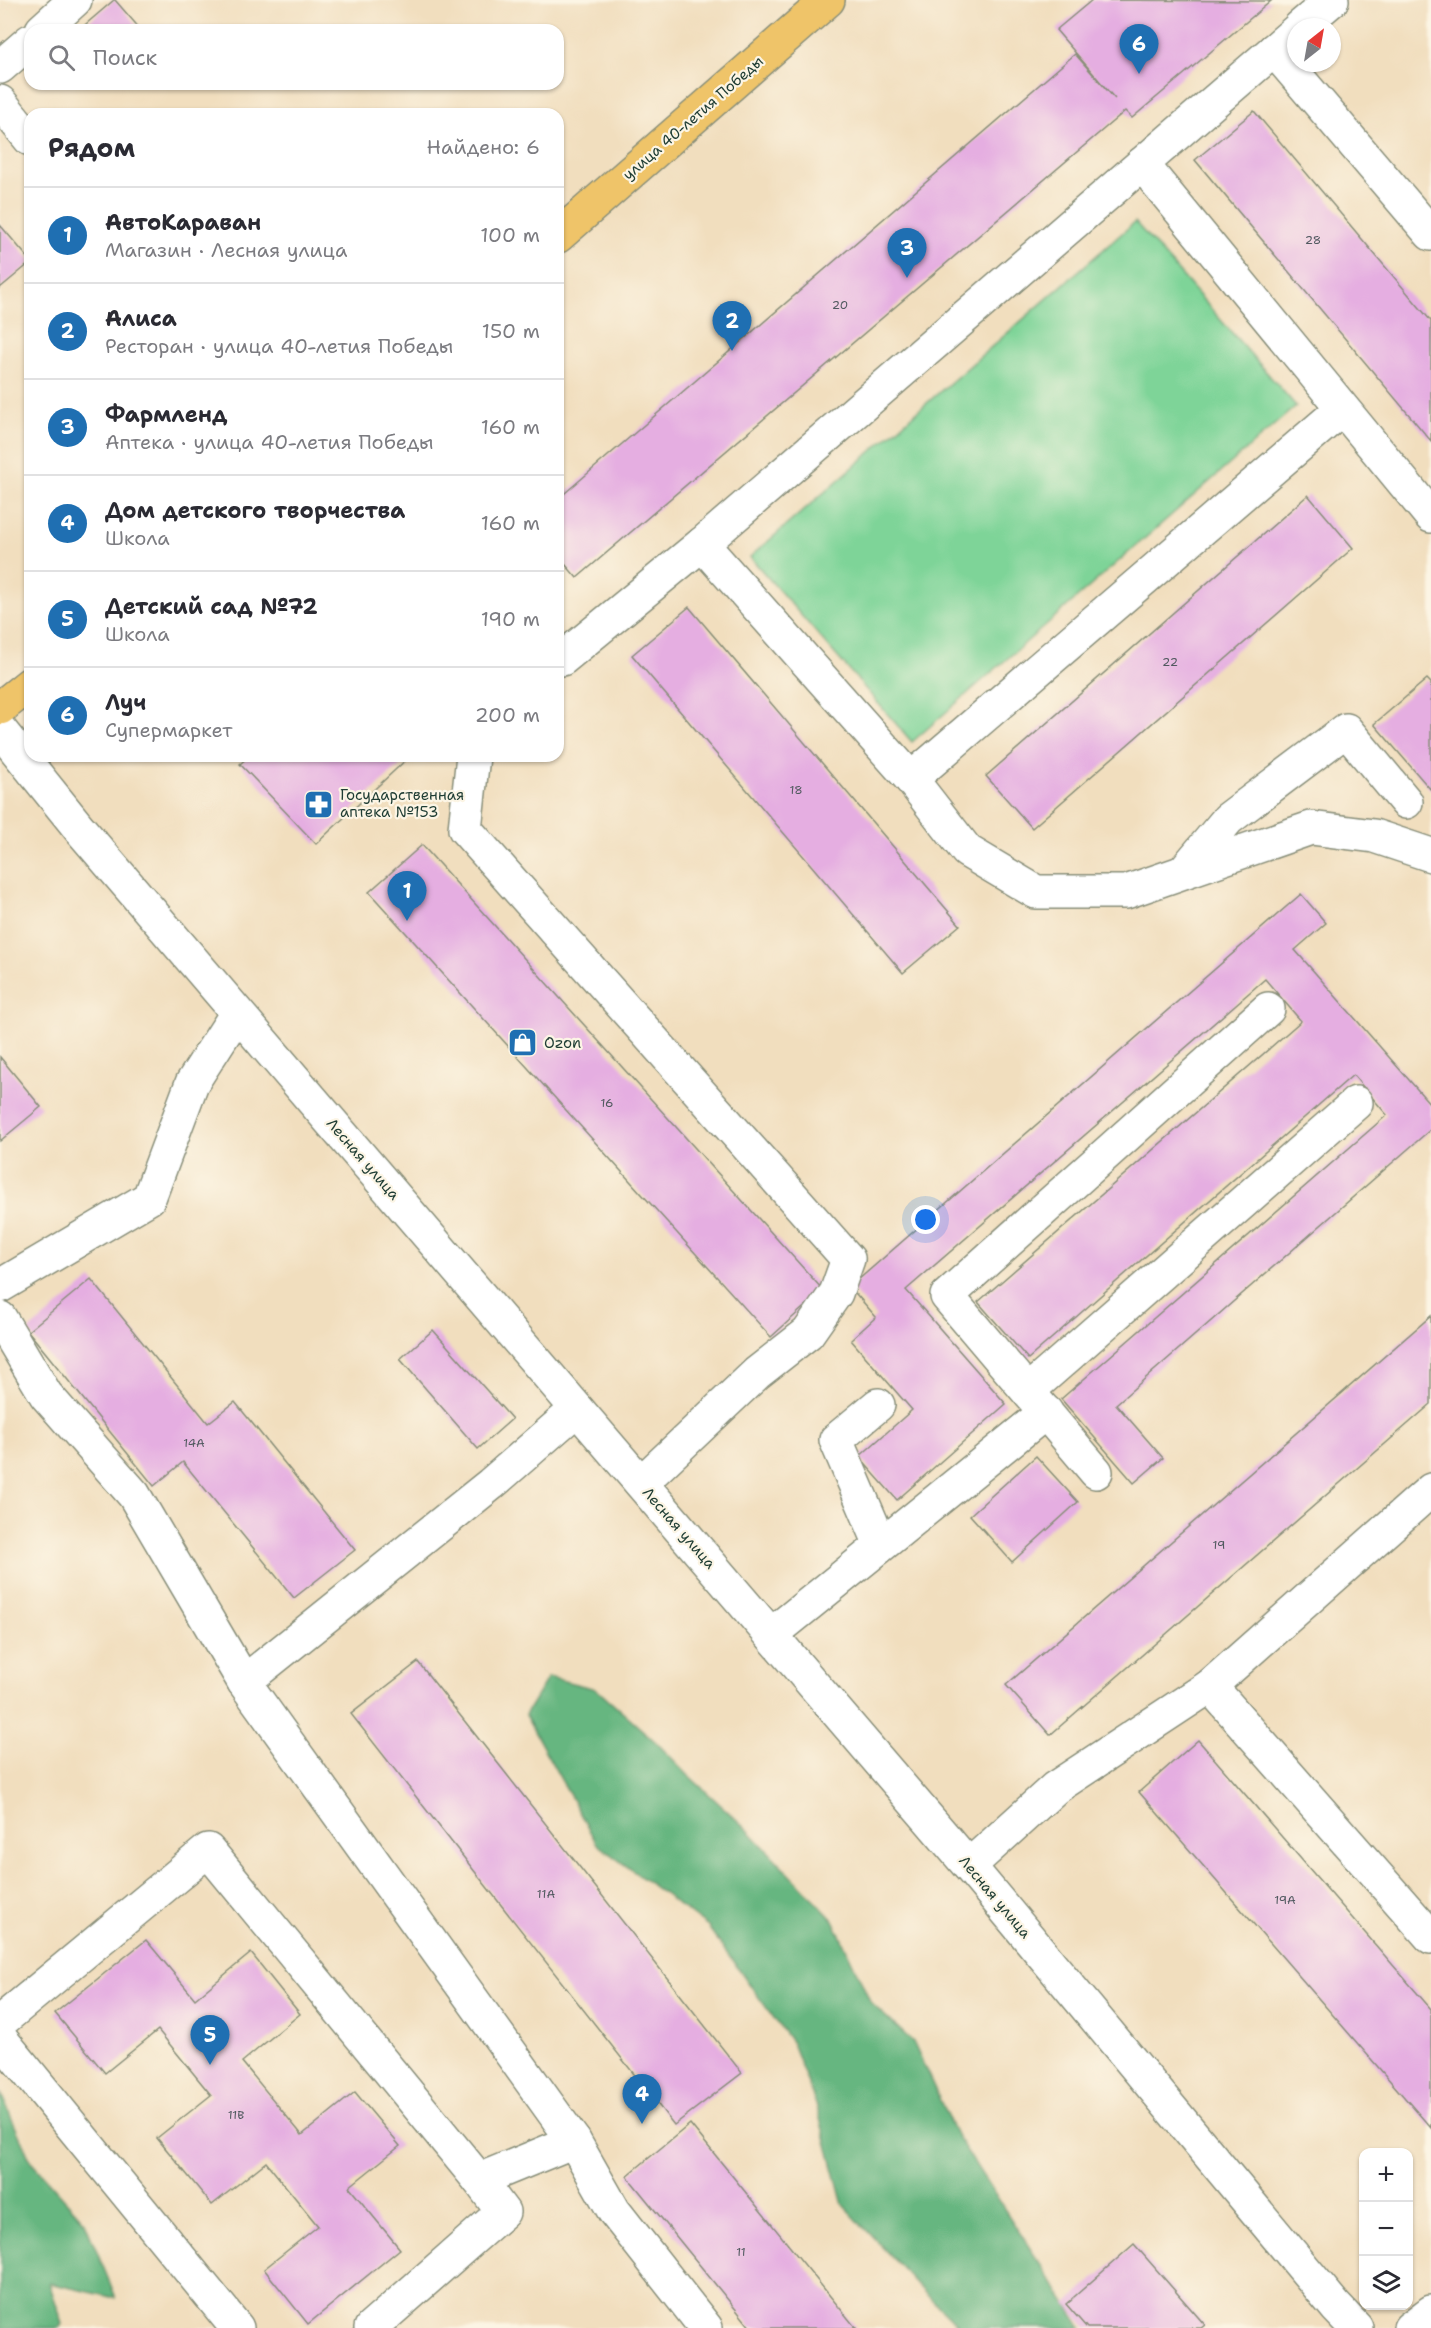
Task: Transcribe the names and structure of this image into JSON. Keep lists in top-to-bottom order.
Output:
{
  "streets": {
    "main road": ["улица 40-летия Победы"],
    "street": ["Лесная улица"]
  },
  "places": {
    "pharmacy": ["Государственная аптека №153"],
    "shop": ["Ozon"]
  },
  "house_numbers": [
    "28",
    "20",
    "22",
    "18",
    "16",
    "14А",
    "19",
    "11А",
    "19А",
    "11В",
    "11"
  ],
  "north": "top right",
  "page": {
    "pins": [
      "6",
      "3",
      "2",
      "1",
      "5",
      "4"
    ],
    "search": "Поиск",
    "heading": ["Рядом", "Найдено: 6"],
    "list": [
      {
        "mark": "1",
        "name": "АвтоКараван",
        "note": "Магазин · Лесная улица",
        "value": "100 m"
      },
      {
        "mark": "2",
        "name": "Алиса",
        "note": "Ресторан · улица 40-летия Победы",
        "value": "150 m"
      },
      {
        "mark": "3",
        "name": "Фармленд",
        "note": "Аптека · улица 40-летия Победы",
        "value": "160 m"
      },
      {
        "mark": "4",
        "name": "Дом детского творчества",
        "note": "Школа",
        "value": "160 m"
      },
      {
        "mark": "5",
        "name": "Детский сад №72",
        "note": "Школа",
        "value": "190 m"
      },
      {
        "mark": "6",
        "name": "Луч",
        "note": "Супермаркет",
        "value": "200 m"
      }
    ],
    "map_buttons": ["+", "−"]
  }
}
